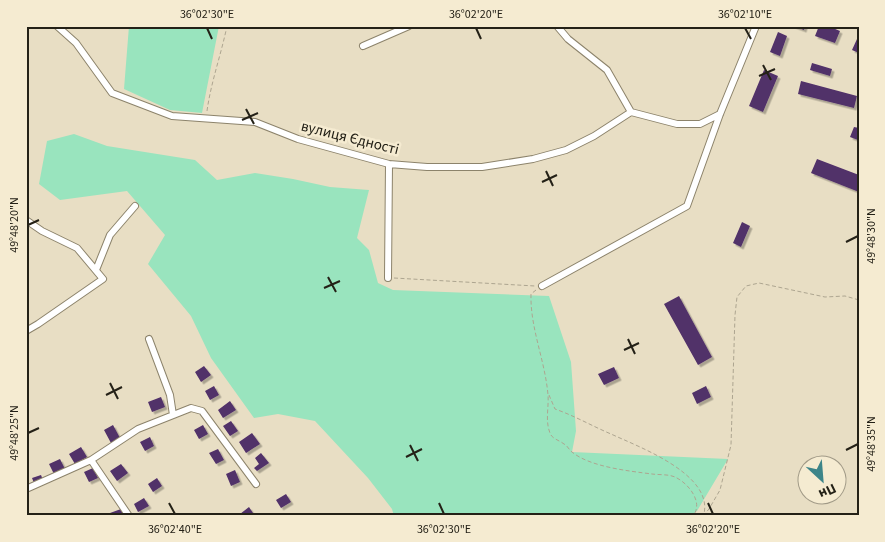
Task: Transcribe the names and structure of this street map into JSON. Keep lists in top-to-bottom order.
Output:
{
  "streets": {
    "street": ["вулиця Єдності"]
  },
  "north": "bottom right",
  "coordinates": [
    "36°02'30\"E",
    "36°02'20\"E",
    "36°02'10\"E",
    "49°48'20\"N",
    "49°48'30\"N",
    "49°48'25\"N",
    "49°48'35\"N",
    "36°02'40\"E"
  ]
}
